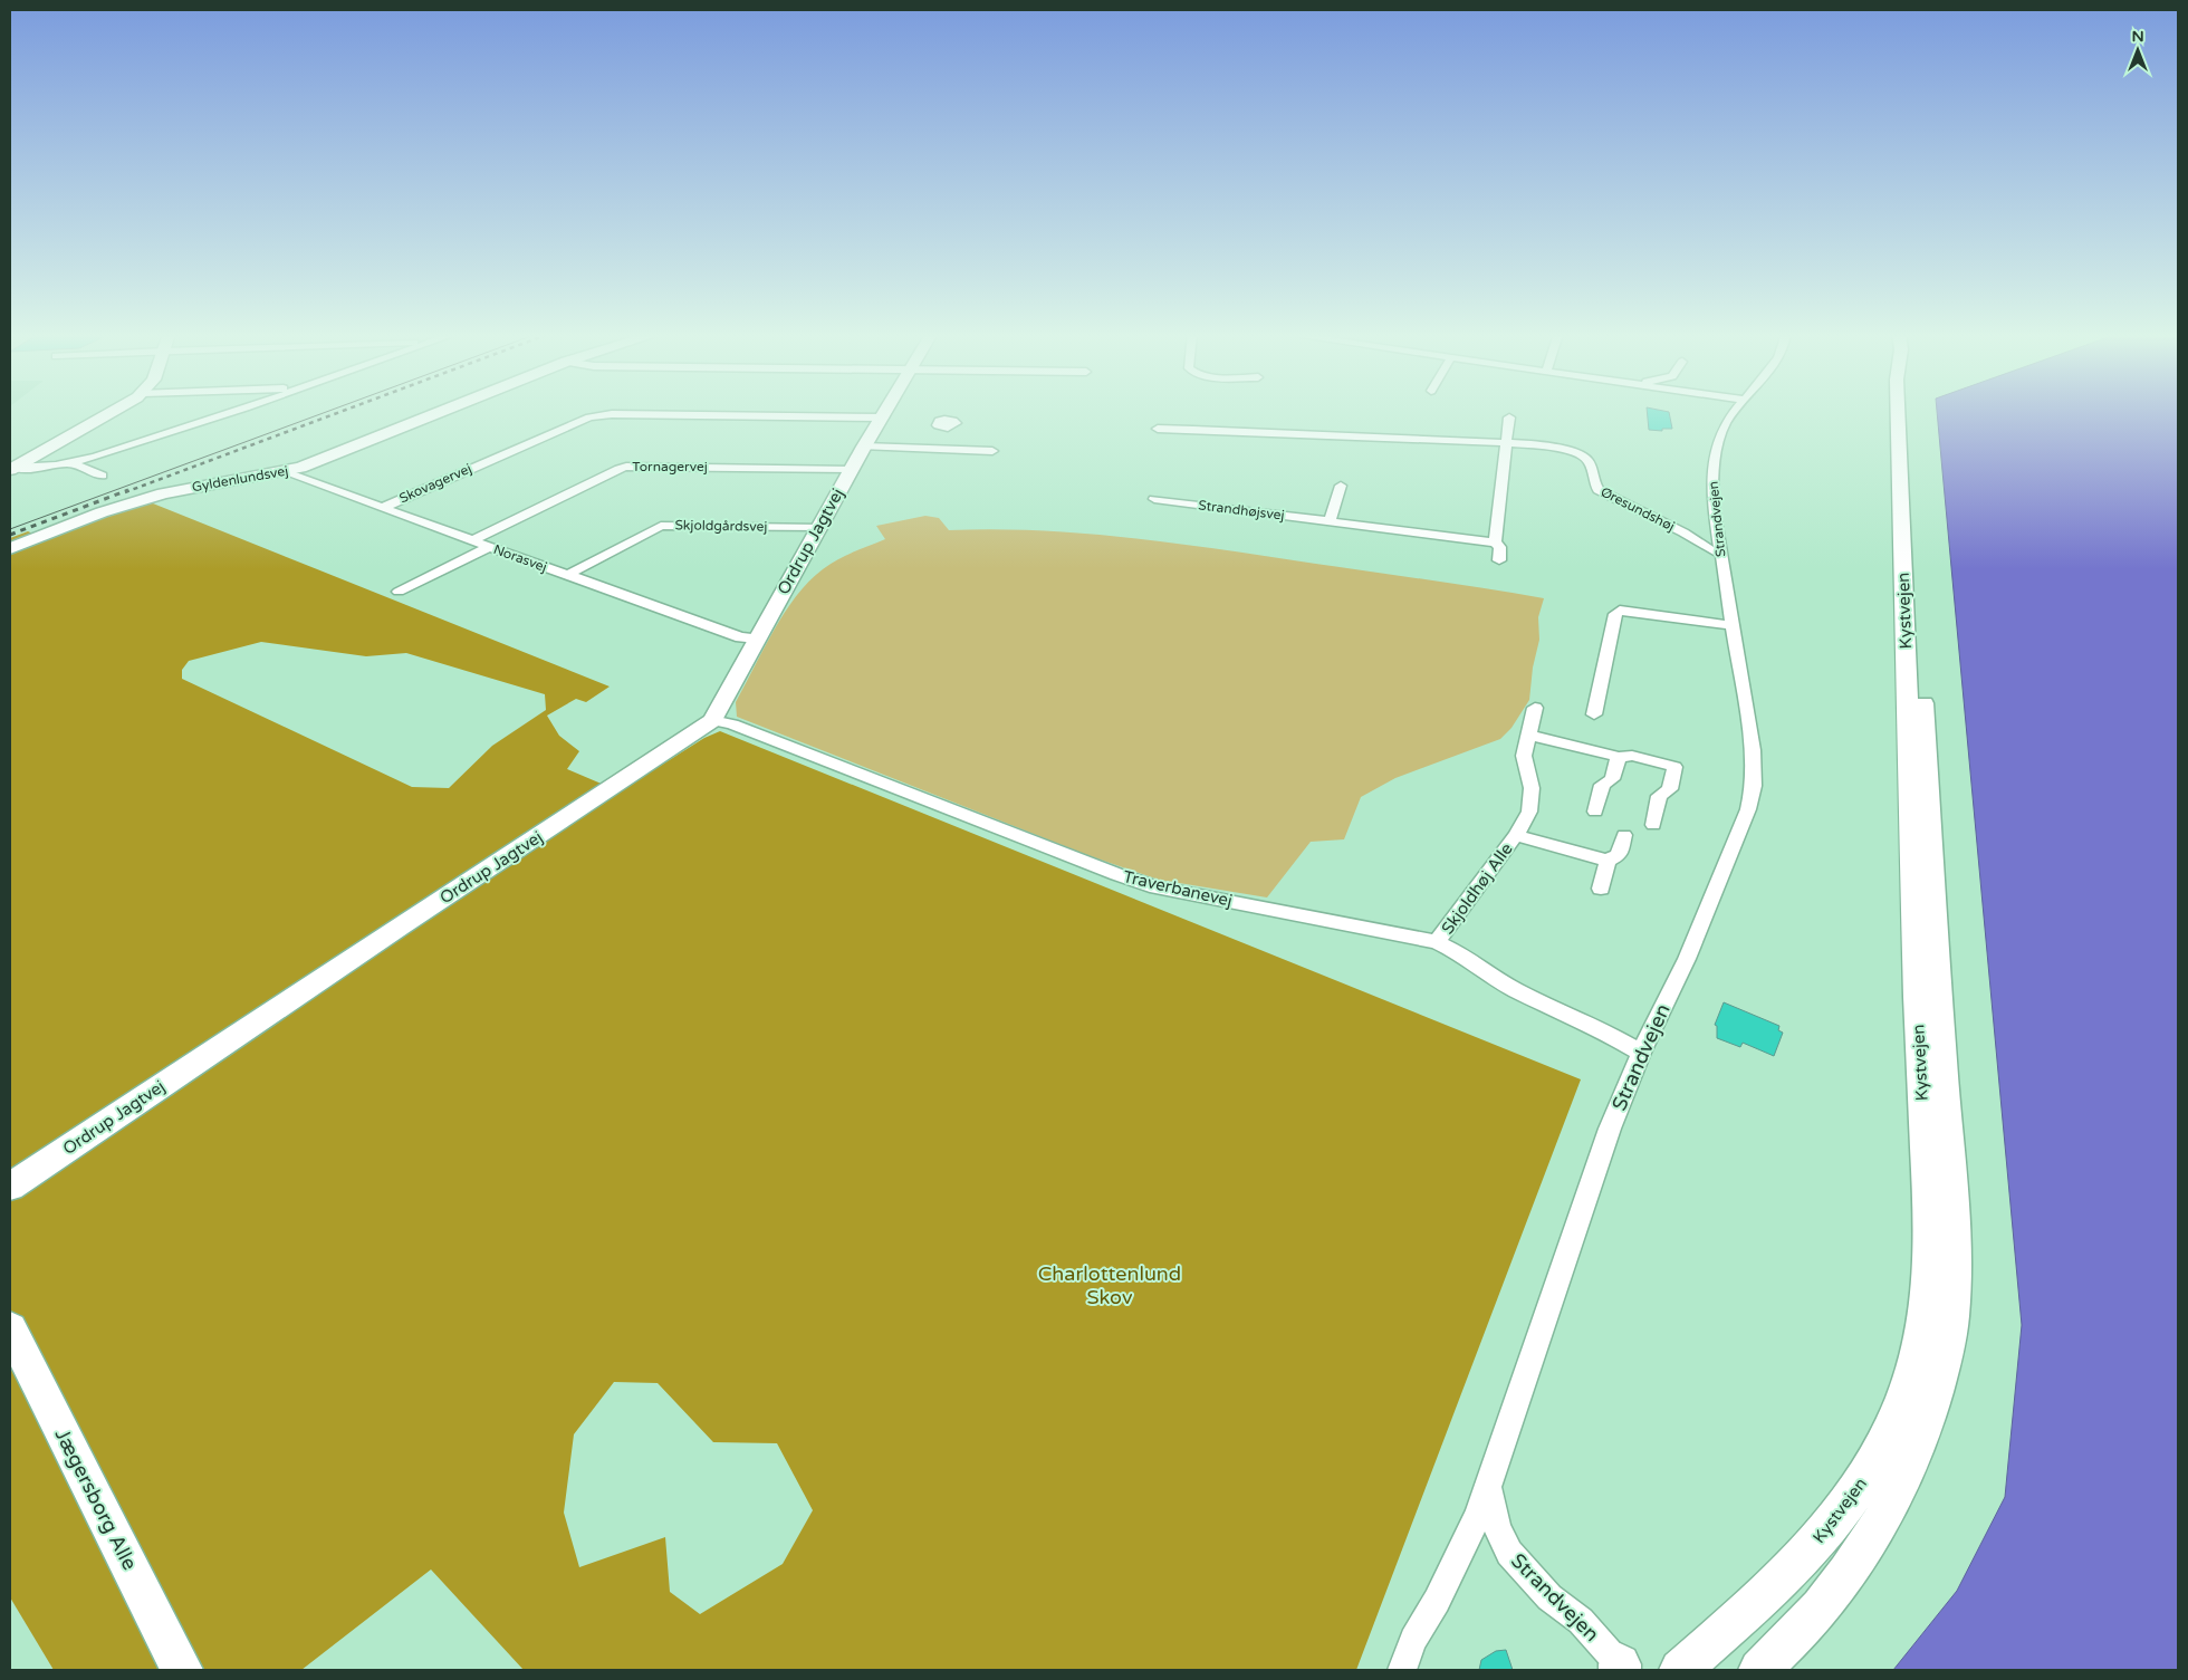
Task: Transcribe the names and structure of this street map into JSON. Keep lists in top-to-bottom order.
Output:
{
  "streets": {
    "main road": [
      "Gyldenlundsvej",
      "Ordrup Jagtvej",
      "Kystvejen",
      "Jægersborg Alle"
    ],
    "street": [
      "Tornagervej",
      "Skovagervej",
      "Øresundshøj",
      "Strandhøjsvej",
      "Strandvejen",
      "Skjoldgårdsvej",
      "Norasvej",
      "Traverbanevej",
      "Skjoldhøj Alle"
    ]
  },
  "crossings": [
    ["Tornagervej", "Ordrup Jagtvej"],
    ["Tornagervej", "Norasvej"],
    ["Gyldenlundsvej", "Norasvej"],
    ["Skovagervej", "Ordrup Jagtvej"],
    ["Skovagervej", "Norasvej"],
    ["Øresundshøj", "Strandvejen"],
    ["Strandvejen", "Traverbanevej"],
    ["Skjoldgårdsvej", "Ordrup Jagtvej"],
    ["Skjoldgårdsvej", "Norasvej"],
    ["Ordrup Jagtvej", "Norasvej"],
    ["Ordrup Jagtvej", "Traverbanevej"],
    ["Traverbanevej", "Skjoldhøj Alle"]
  ],
  "parks": ["Charlottenlund Skov"],
  "north": "top"
}
